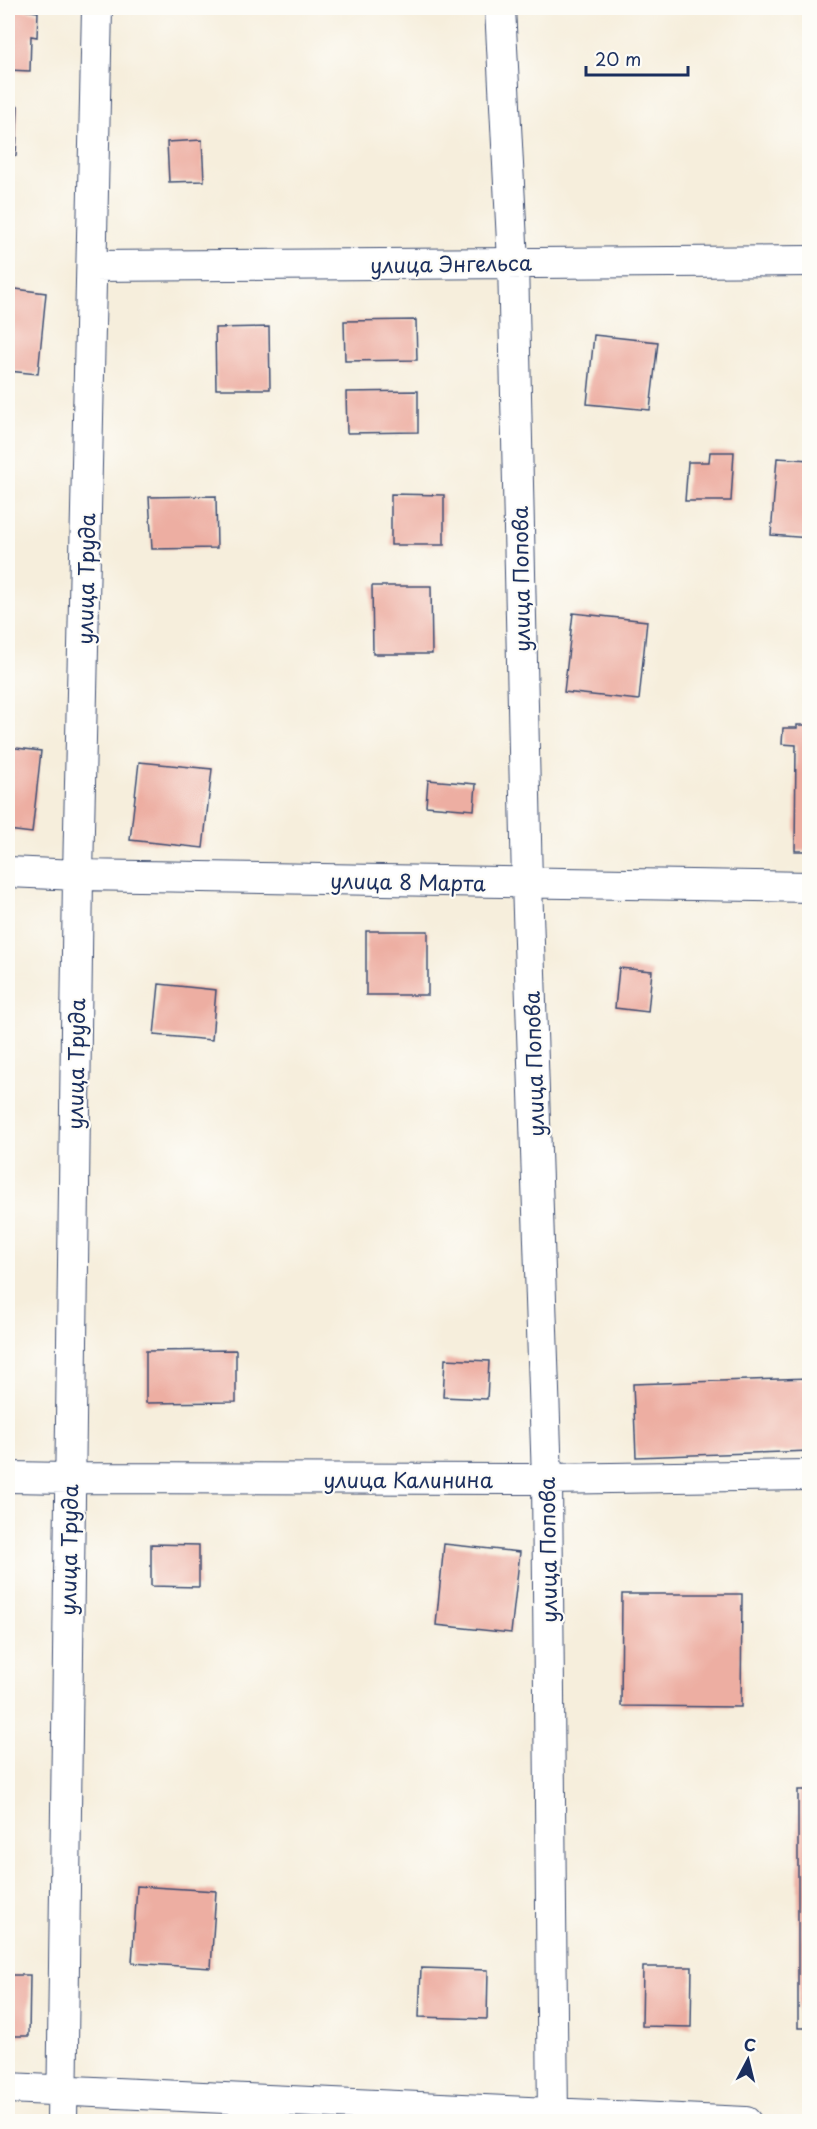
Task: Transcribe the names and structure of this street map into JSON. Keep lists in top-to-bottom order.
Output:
{
  "streets": {
    "street": [
      "улица Энгельса",
      "улица Труда",
      "улица Попова",
      "улица 8 Марта",
      "улица Калинина"
    ]
  },
  "crossings": [
    ["улица Энгельса", "улица Труда"],
    ["улица Энгельса", "улица Попова"],
    ["улица Труда", "улица 8 Марта"],
    ["улица Труда", "улица Калинина"],
    ["улица Попова", "улица 8 Марта"],
    ["улица Попова", "улица Калинина"]
  ],
  "scale_bar": "20 m",
  "north": "top"
}
